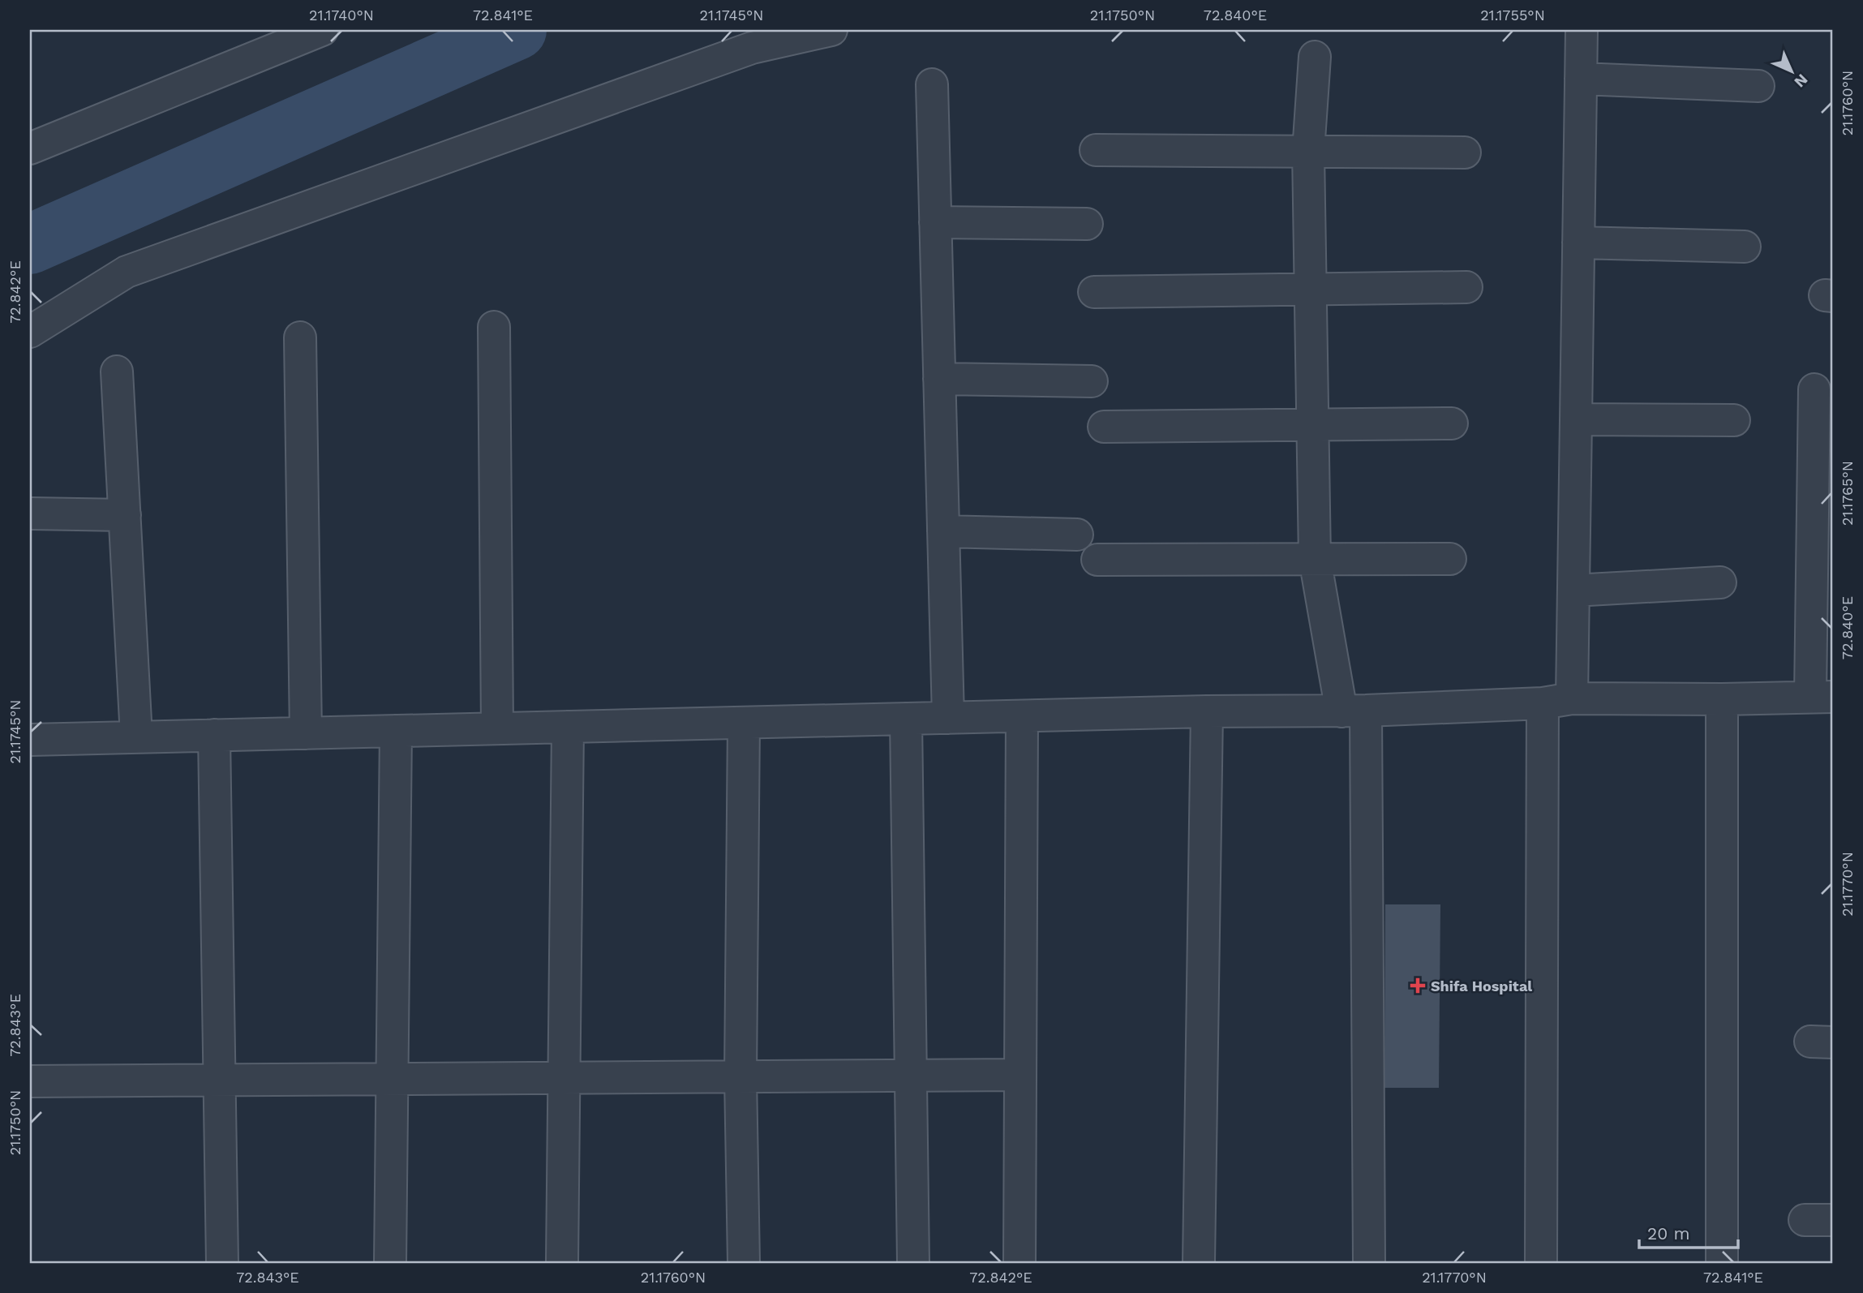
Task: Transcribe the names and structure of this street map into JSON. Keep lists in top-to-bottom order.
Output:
{
  "places": {
    "health": ["Shifa Hospital"]
  },
  "scale_bar": "20 m",
  "north": "bottom right",
  "coordinates": [
    "21.1740°N",
    "72.841°E",
    "21.1745°N",
    "21.1750°N",
    "72.840°E",
    "21.1755°N",
    "21.1760°N",
    "72.842°E",
    "21.1765°N",
    "21.1770°N",
    "72.843°E"
  ]
}
